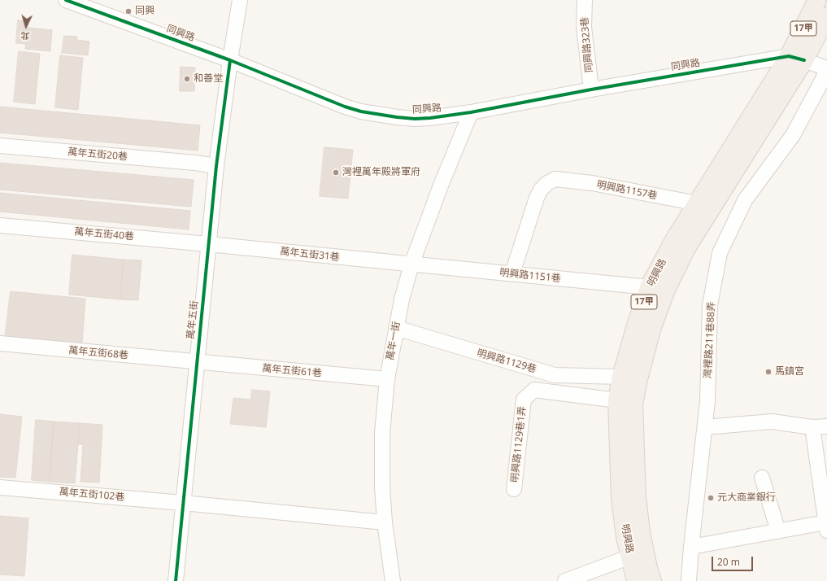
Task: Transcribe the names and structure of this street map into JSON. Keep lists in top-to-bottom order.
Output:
{
  "streets": {
    "main road": ["17甲", "明興路"],
    "street": [
      "同興路",
      "同興路323巷",
      "萬年五街20巷",
      "明興路1157巷",
      "萬年五街40巷",
      "萬年五街31巷",
      "明興路1151巷",
      "萬年五街",
      "灣裡路211巷88弄",
      "萬年一街",
      "萬年五街68巷",
      "明興路1129巷",
      "萬年五街61巷",
      "明興路1129巷1弄",
      "萬年五街102巷"
    ]
  },
  "crossings": [
    ["同興路", "同興路323巷"],
    ["同興路", "明興路"],
    ["同興路", "萬年五街"],
    ["同興路", "萬年一街"],
    ["萬年五街20巷", "萬年五街"],
    ["明興路1157巷", "明興路"],
    ["明興路1157巷", "明興路1151巷"],
    ["萬年五街40巷", "萬年五街31巷"],
    ["萬年五街40巷", "萬年五街"],
    ["萬年五街31巷", "明興路1151巷"],
    ["萬年五街31巷", "萬年五街"],
    ["萬年五街31巷", "萬年一街"],
    ["明興路", "明興路1151巷"],
    ["明興路", "明興路1129巷"],
    ["明興路", "明興路1129巷1弄"],
    ["明興路1151巷", "萬年一街"],
    ["萬年五街", "萬年五街68巷"],
    ["萬年五街", "萬年五街61巷"],
    ["萬年五街", "萬年五街102巷"],
    ["萬年一街", "明興路1129巷"],
    ["萬年一街", "萬年五街61巷"],
    ["萬年一街", "萬年五街102巷"],
    ["萬年五街68巷", "萬年五街61巷"]
  ],
  "places": [
    "同興",
    "和善堂",
    "灣裡萬年殿將軍府",
    "馬鎮宮",
    "元大商業銀行"
  ],
  "scale_bar": "20 m",
  "north": "bottom"
}
